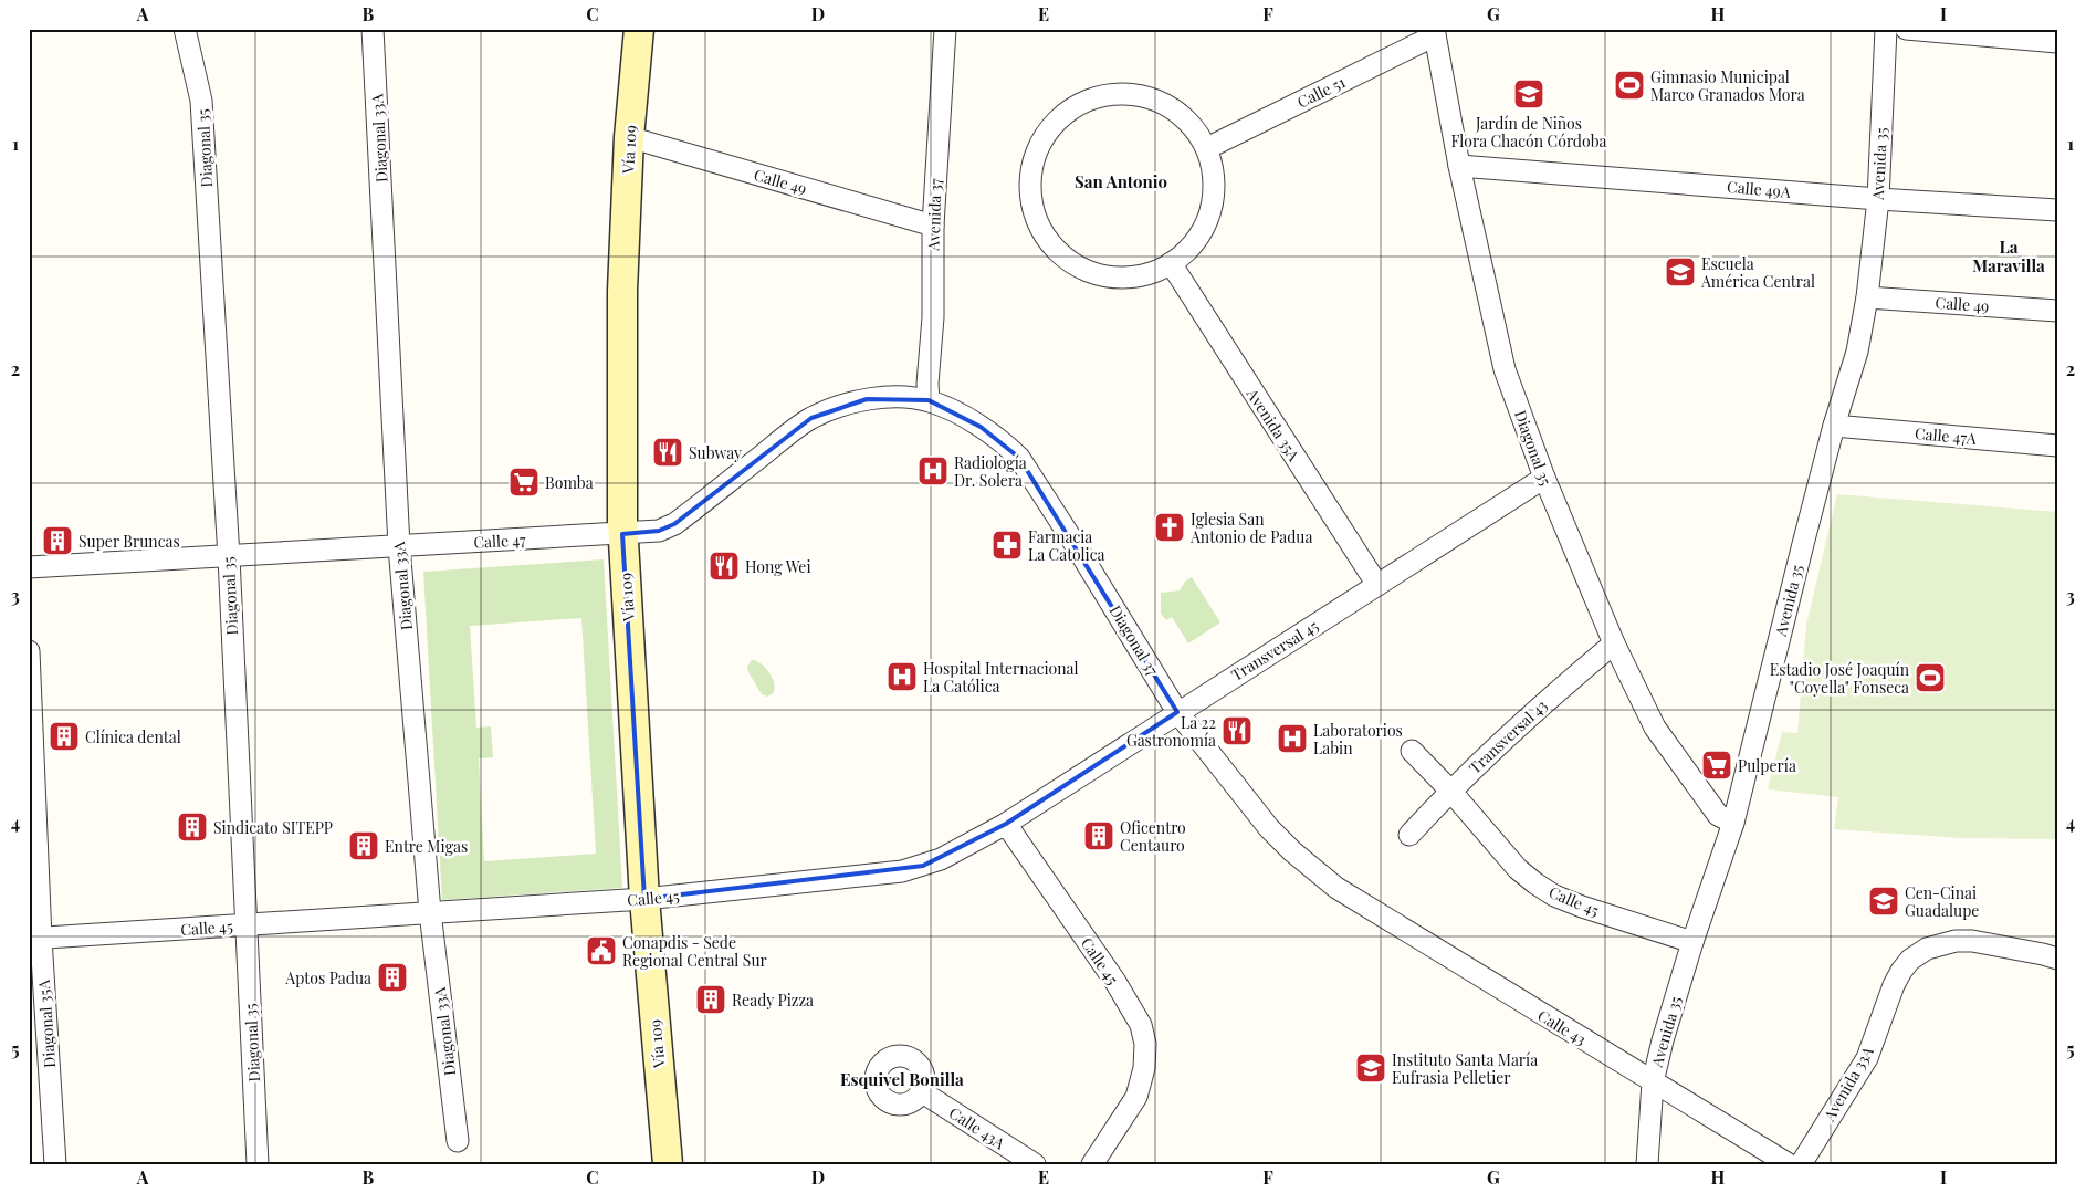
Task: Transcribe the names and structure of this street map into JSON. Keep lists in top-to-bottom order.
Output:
{
  "streets": {
    "main road": ["Vía 109"],
    "street": [
      "Calle 51",
      "Diagonal 33A",
      "Diagonal 35",
      "Avenida 35",
      "Calle 49",
      "Calle 49A",
      "Avenida 37",
      "Avenida 35A",
      "Calle 47A",
      "Calle 47",
      "Diagonal 37",
      "Transversal 45",
      "Transversal 43",
      "Calle 45",
      "Diagonal 35A",
      "Calle 43",
      "Avenida 33A",
      "Calle 43A"
    ]
  },
  "crossings": [
    ["Calle 51", "Diagonal 35"],
    ["Calle 51", "Avenida 35A"],
    ["Diagonal 33A", "Calle 47"],
    ["Diagonal 33A", "Calle 45"],
    ["Diagonal 35", "Avenida 35"],
    ["Diagonal 35", "Calle 49A"],
    ["Diagonal 35", "Calle 47"],
    ["Diagonal 35", "Transversal 45"],
    ["Diagonal 35", "Transversal 43"],
    ["Diagonal 35", "Calle 45"],
    ["Vía 109", "Calle 49"],
    ["Vía 109", "Calle 47"],
    ["Vía 109", "Calle 45"],
    ["Avenida 35", "Calle 49"],
    ["Avenida 35", "Calle 49A"],
    ["Avenida 35", "Calle 47A"],
    ["Avenida 35", "Calle 45"],
    ["Avenida 35", "Calle 43"],
    ["Calle 49", "Avenida 37"],
    ["Avenida 37", "Calle 47"],
    ["Avenida 37", "Diagonal 37"],
    ["Avenida 35A", "Transversal 45"],
    ["Calle 47", "Diagonal 37"],
    ["Diagonal 37", "Transversal 45"],
    ["Diagonal 37", "Calle 43"],
    ["Transversal 45", "Calle 45"],
    ["Transversal 43", "Calle 45"],
    ["Calle 45", "Diagonal 35A"]
  ],
  "districts": ["San Antonio", "La Maravilla", "Esquivel Bonilla"],
  "places": {
    "sports": ["Gimnasio Municipal Marco Granados Mora", "Estadio José Joaquín \"Coyella\" Fonseca"],
    "school or university": [
      "Jardín de Niños Flora Chacón Córdoba",
      "Escuela América Central",
      "Cen-Cinai Guadalupe",
      "Instituto Santa María Eufrasia Pelletier"
    ],
    "restaurant": ["Subway", "Hong Wei", "La 22 Gastronomía"],
    "hospital": ["Radiología Dr. Solera", "Hospital Internacional La Católica", "Laboratorios Labin"],
    "supermarket": ["Bomba", "Pulpería"],
    "church": ["Iglesia San Antonio de Padua"],
    "building": [
      "Super Bruncas",
      "Clínica dental",
      "Sindicato SITEPP",
      "Oficentro Centauro",
      "Entre Migas",
      "Aptos Padua",
      "Ready Pizza"
    ],
    "pharmacy": ["Farmacia La Catolica"],
    "public building": ["Conapdis - Sede Regional Central Sur"]
  },
  "grid": {
    "columns": [
      "A",
      "B",
      "C",
      "D",
      "E",
      "F",
      "G",
      "H",
      "I"
    ],
    "rows": [
      "1",
      "2",
      "3",
      "4",
      "5"
    ]
  }
}
